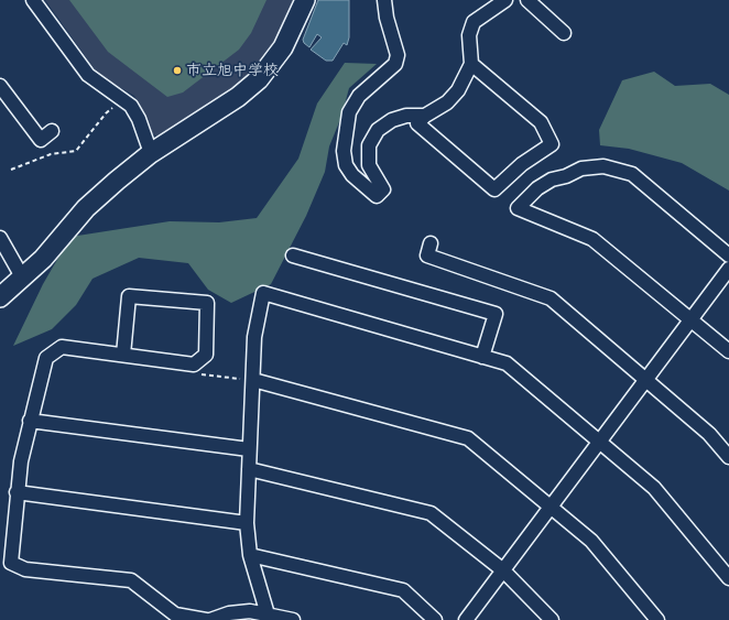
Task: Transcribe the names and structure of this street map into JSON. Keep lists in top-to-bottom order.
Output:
{
  "places": ["市立旭中学校"]
}
